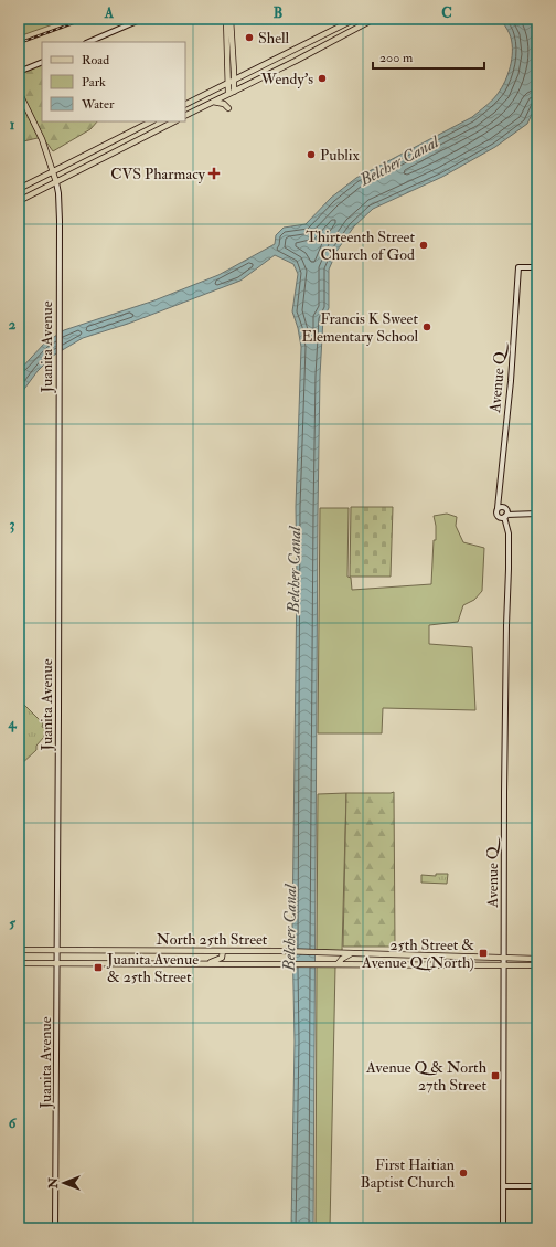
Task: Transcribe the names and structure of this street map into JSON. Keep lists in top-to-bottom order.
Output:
{
  "streets": {
    "main road": ["North 25th Street"],
    "street": ["Juanita Avenue", "Avenue Q"]
  },
  "crossings": [
    ["Juanita Avenue", "North 25th Street"],
    ["Avenue Q", "North 25th Street"]
  ],
  "water": ["Belcher Canal"],
  "places": {
    "other": [
      "Shell",
      "Wendy's",
      "Publix",
      "Thirteenth Street Church of God",
      "Francis K Sweet Elementary School",
      "First Haitian Baptist Church"
    ],
    "health": ["CVS Pharmacy"],
    "transit": ["25th Street & Avenue Q (North)", "Juanita Avenue & 25th Street", "Avenue Q & North 27th Street"]
  },
  "legend": ["Road", "Park", "Water"],
  "scale_bar": "200 m",
  "north": "left",
  "grid": {
    "columns": ["A", "B", "C"],
    "rows": [
      "1",
      "2",
      "3",
      "4",
      "5",
      "6"
    ]
  }
}
